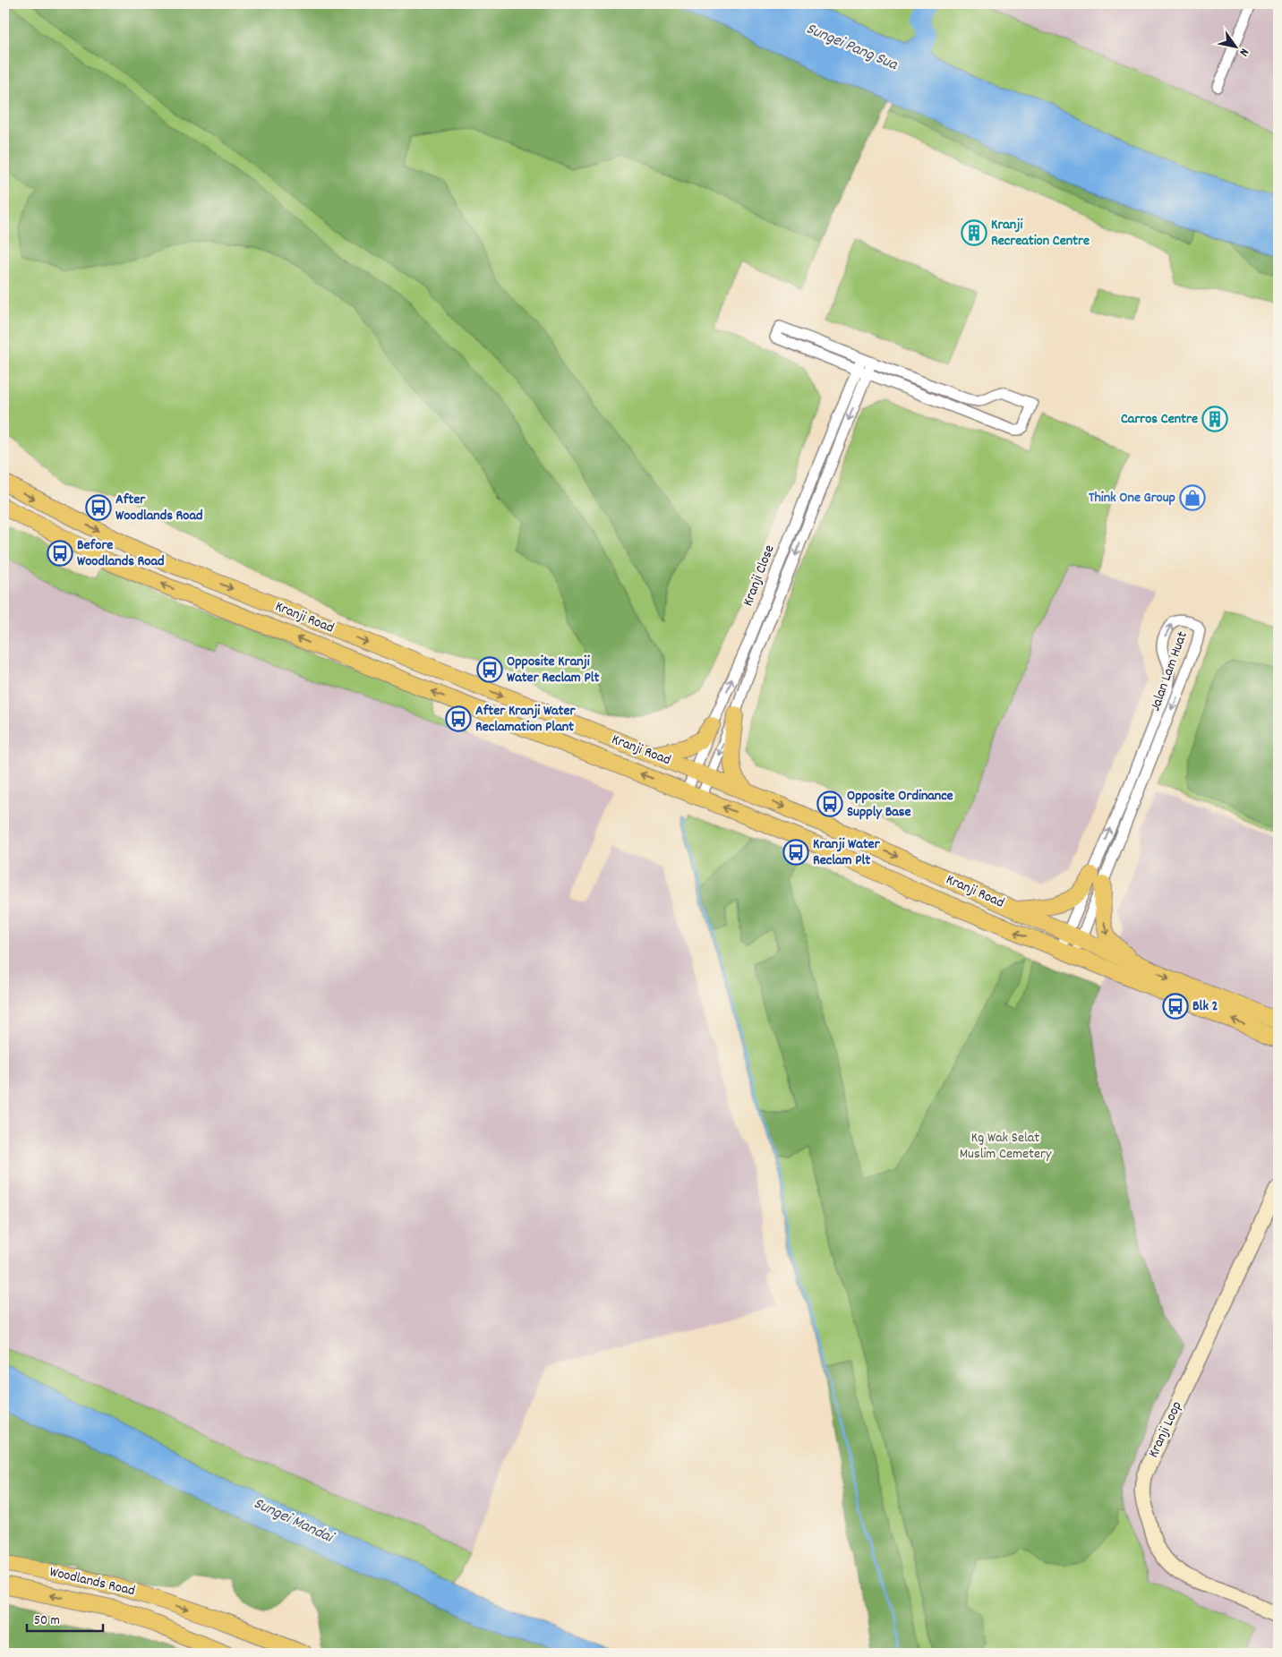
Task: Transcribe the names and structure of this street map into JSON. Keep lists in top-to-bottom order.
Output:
{
  "streets": {
    "main road": ["Kranji Road", "Woodlands Road"],
    "street": ["Kranji Close", "Jalan Lam Huat", "Kranji Loop"]
  },
  "crossings": [
    ["Kranji Close", "Kranji Road"],
    ["Kranji Road", "Jalan Lam Huat"]
  ],
  "water": ["Sungei Pang Sua", "Sungei Mandai"],
  "parks": ["Kg Wak Selat Muslim Cemetery"],
  "places": {
    "building": ["Kranji Recreation Centre", "Carros Centre"],
    "shop": ["Think One Group"],
    "bus stop": [
      "After Woodlands Road",
      "Before Woodlands Road",
      "Opposite Kranji Water Reclam Plt",
      "After Kranji Water Reclamation Plant",
      "Opposite Ordinance Supply Base",
      "Kranji Water Reclam Plt",
      "Blk 2"
    ]
  },
  "scale_bar": "50 m",
  "north": "bottom right"
}
